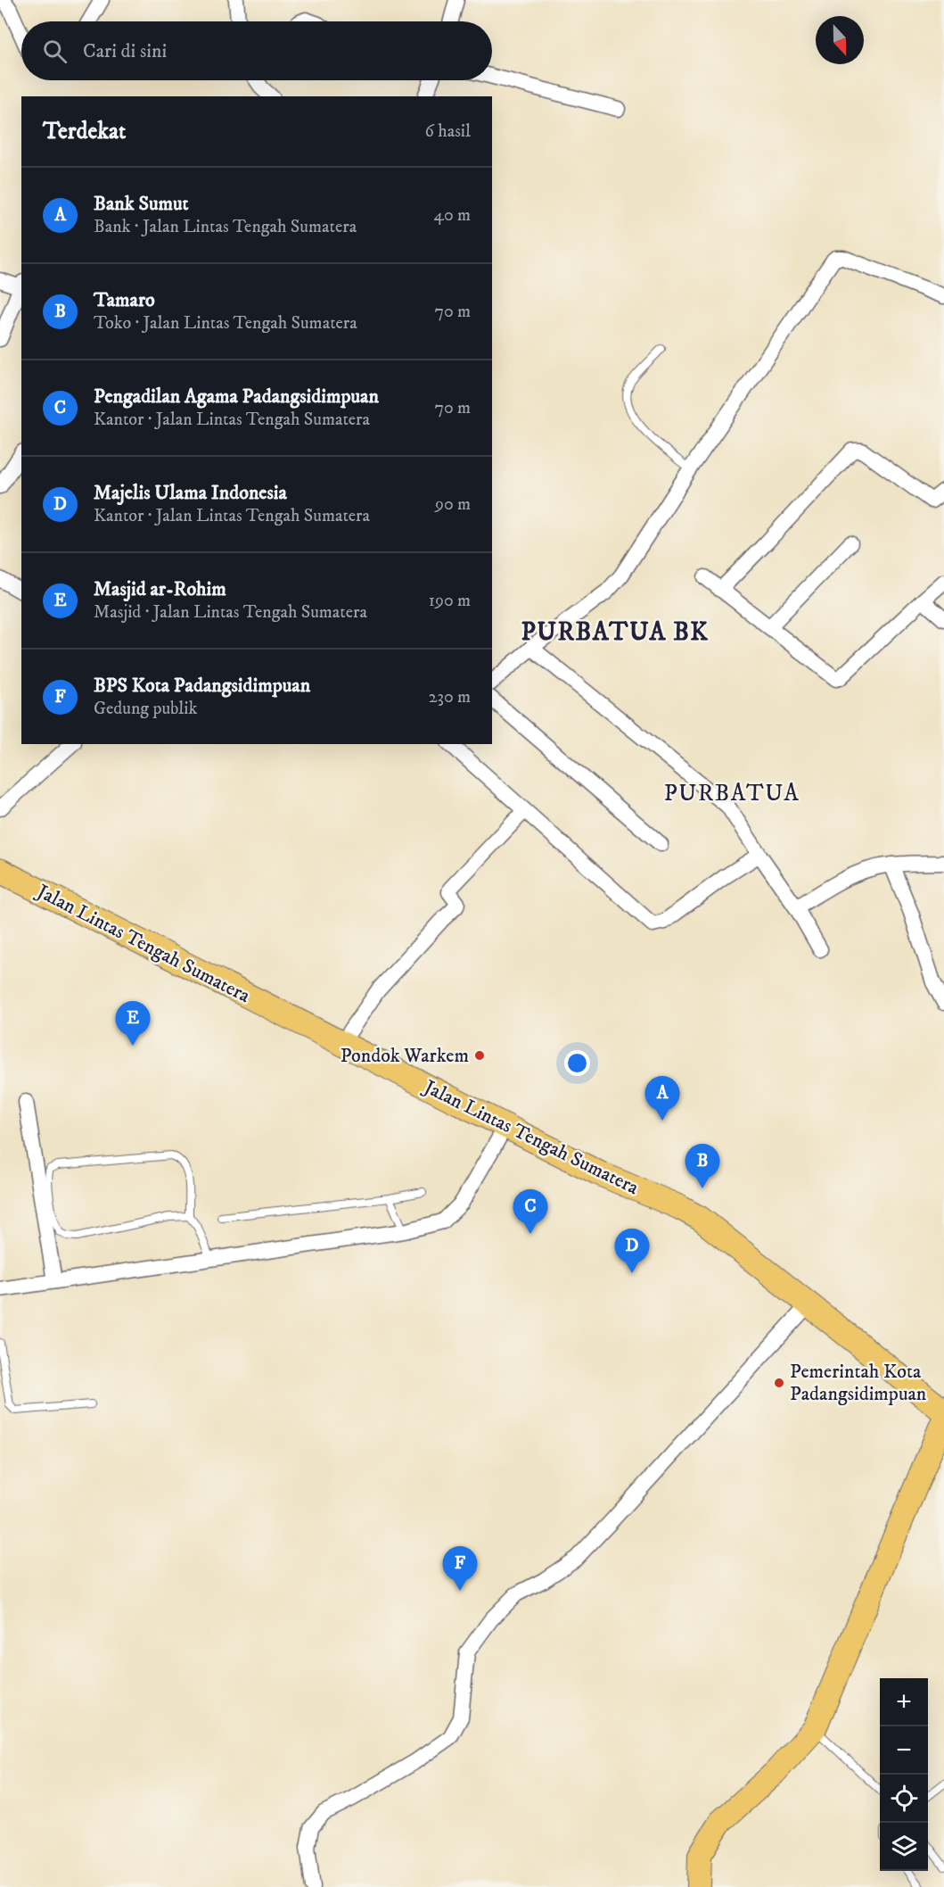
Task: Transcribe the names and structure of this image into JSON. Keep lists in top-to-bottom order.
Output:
{
  "streets": {
    "highway": ["Jalan Lintas Tengah Sumatera"]
  },
  "districts": ["PURBATUA BK", "PURBATUA"],
  "places": ["Pondok Warkem", "Pemerintah Kota Padangsidimpuan"],
  "north": "bottom",
  "page": {
    "search": "Cari di sini",
    "heading": ["Terdekat", "6 hasil"],
    "list": [
      {
        "mark": "A",
        "name": "Bank Sumut",
        "note": "Bank · Jalan Lintas Tengah Sumatera",
        "value": "40 m"
      },
      {
        "mark": "B",
        "name": "Tamaro",
        "note": "Toko · Jalan Lintas Tengah Sumatera",
        "value": "70 m"
      },
      {
        "mark": "C",
        "name": "Pengadilan Agama Padangsidimpuan",
        "note": "Kantor · Jalan Lintas Tengah Sumatera",
        "value": "70 m"
      },
      {
        "mark": "D",
        "name": "Majelis Ulama Indonesia",
        "note": "Kantor · Jalan Lintas Tengah Sumatera",
        "value": "90 m"
      },
      {
        "mark": "E",
        "name": "Masjid ar-Rohim",
        "note": "Masjid · Jalan Lintas Tengah Sumatera",
        "value": "190 m"
      },
      {
        "mark": "F",
        "name": "BPS Kota Padangsidimpuan",
        "note": "Gedung publik",
        "value": "230 m"
      }
    ],
    "pins": [
      "E",
      "A",
      "B",
      "C",
      "D",
      "F"
    ],
    "map_buttons": ["+", "−"]
  }
}
